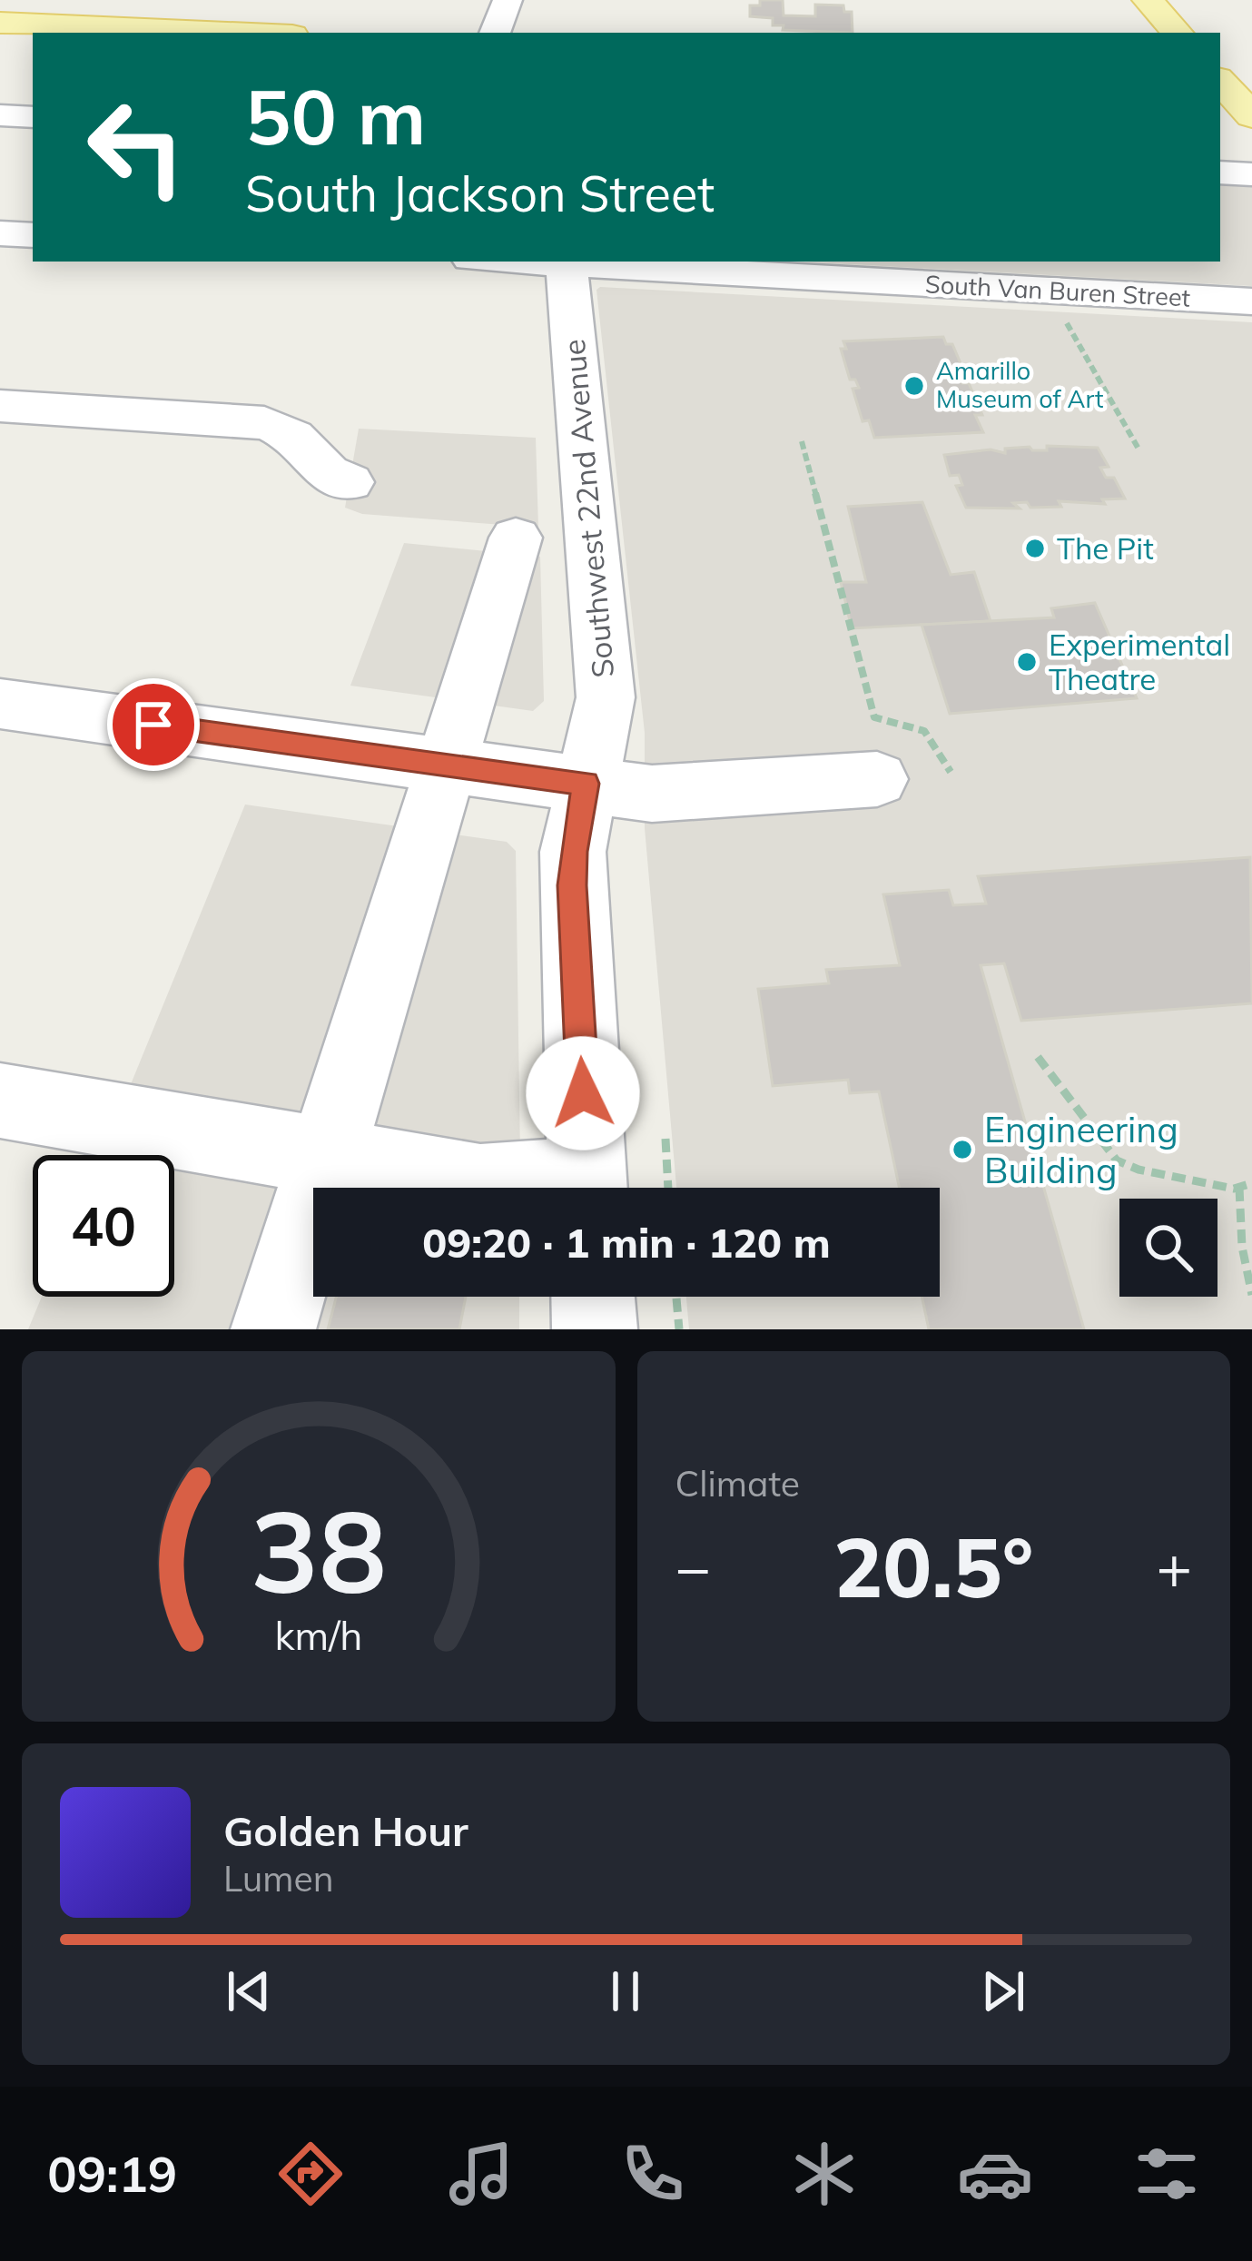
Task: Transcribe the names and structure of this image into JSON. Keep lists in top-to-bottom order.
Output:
{
  "streets": {
    "street": ["South Van Buren Street", "Southwest 22nd Avenue"]
  },
  "crossings": [
    ["South Van Buren Street", "Southwest 22nd Avenue"]
  ],
  "places": [
    "Amarillo Museum of Art",
    "The Pit",
    "Experimental Theatre",
    "Engineering Building"
  ],
  "page": {
    "turn": ["50 m", "South Jackson Street"],
    "limit": "40",
    "trip": "09:20 · 1 min · 120 m",
    "tile": "Climate",
    "heat": ["−", "20.5°", "+"],
    "song": ["Golden Hour", "Lumen"],
    "tabs": "09:19",
    "gauge": ["38", "km/h"]
  }
}
